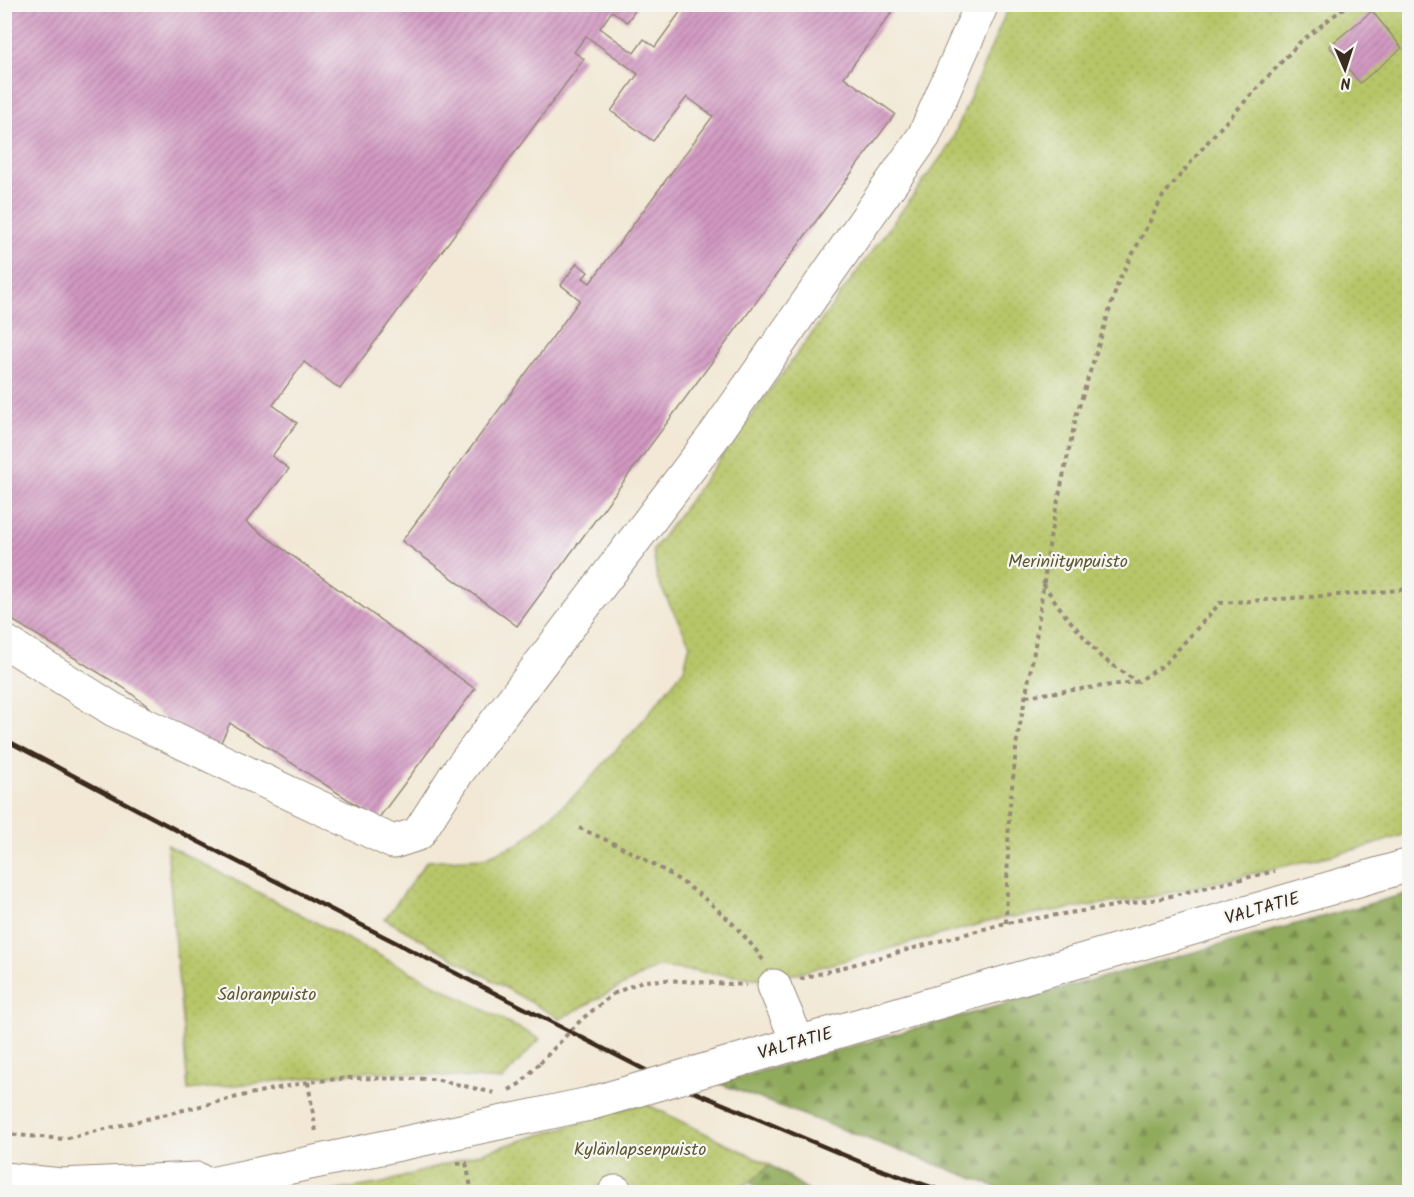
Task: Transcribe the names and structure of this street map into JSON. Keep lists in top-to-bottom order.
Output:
{
  "streets": {
    "main road": ["VALTATIE"]
  },
  "parks": ["Meriniitynpuisto", "Saloranpuisto", "Kylänlapsenpuisto"],
  "north": "bottom"
}
